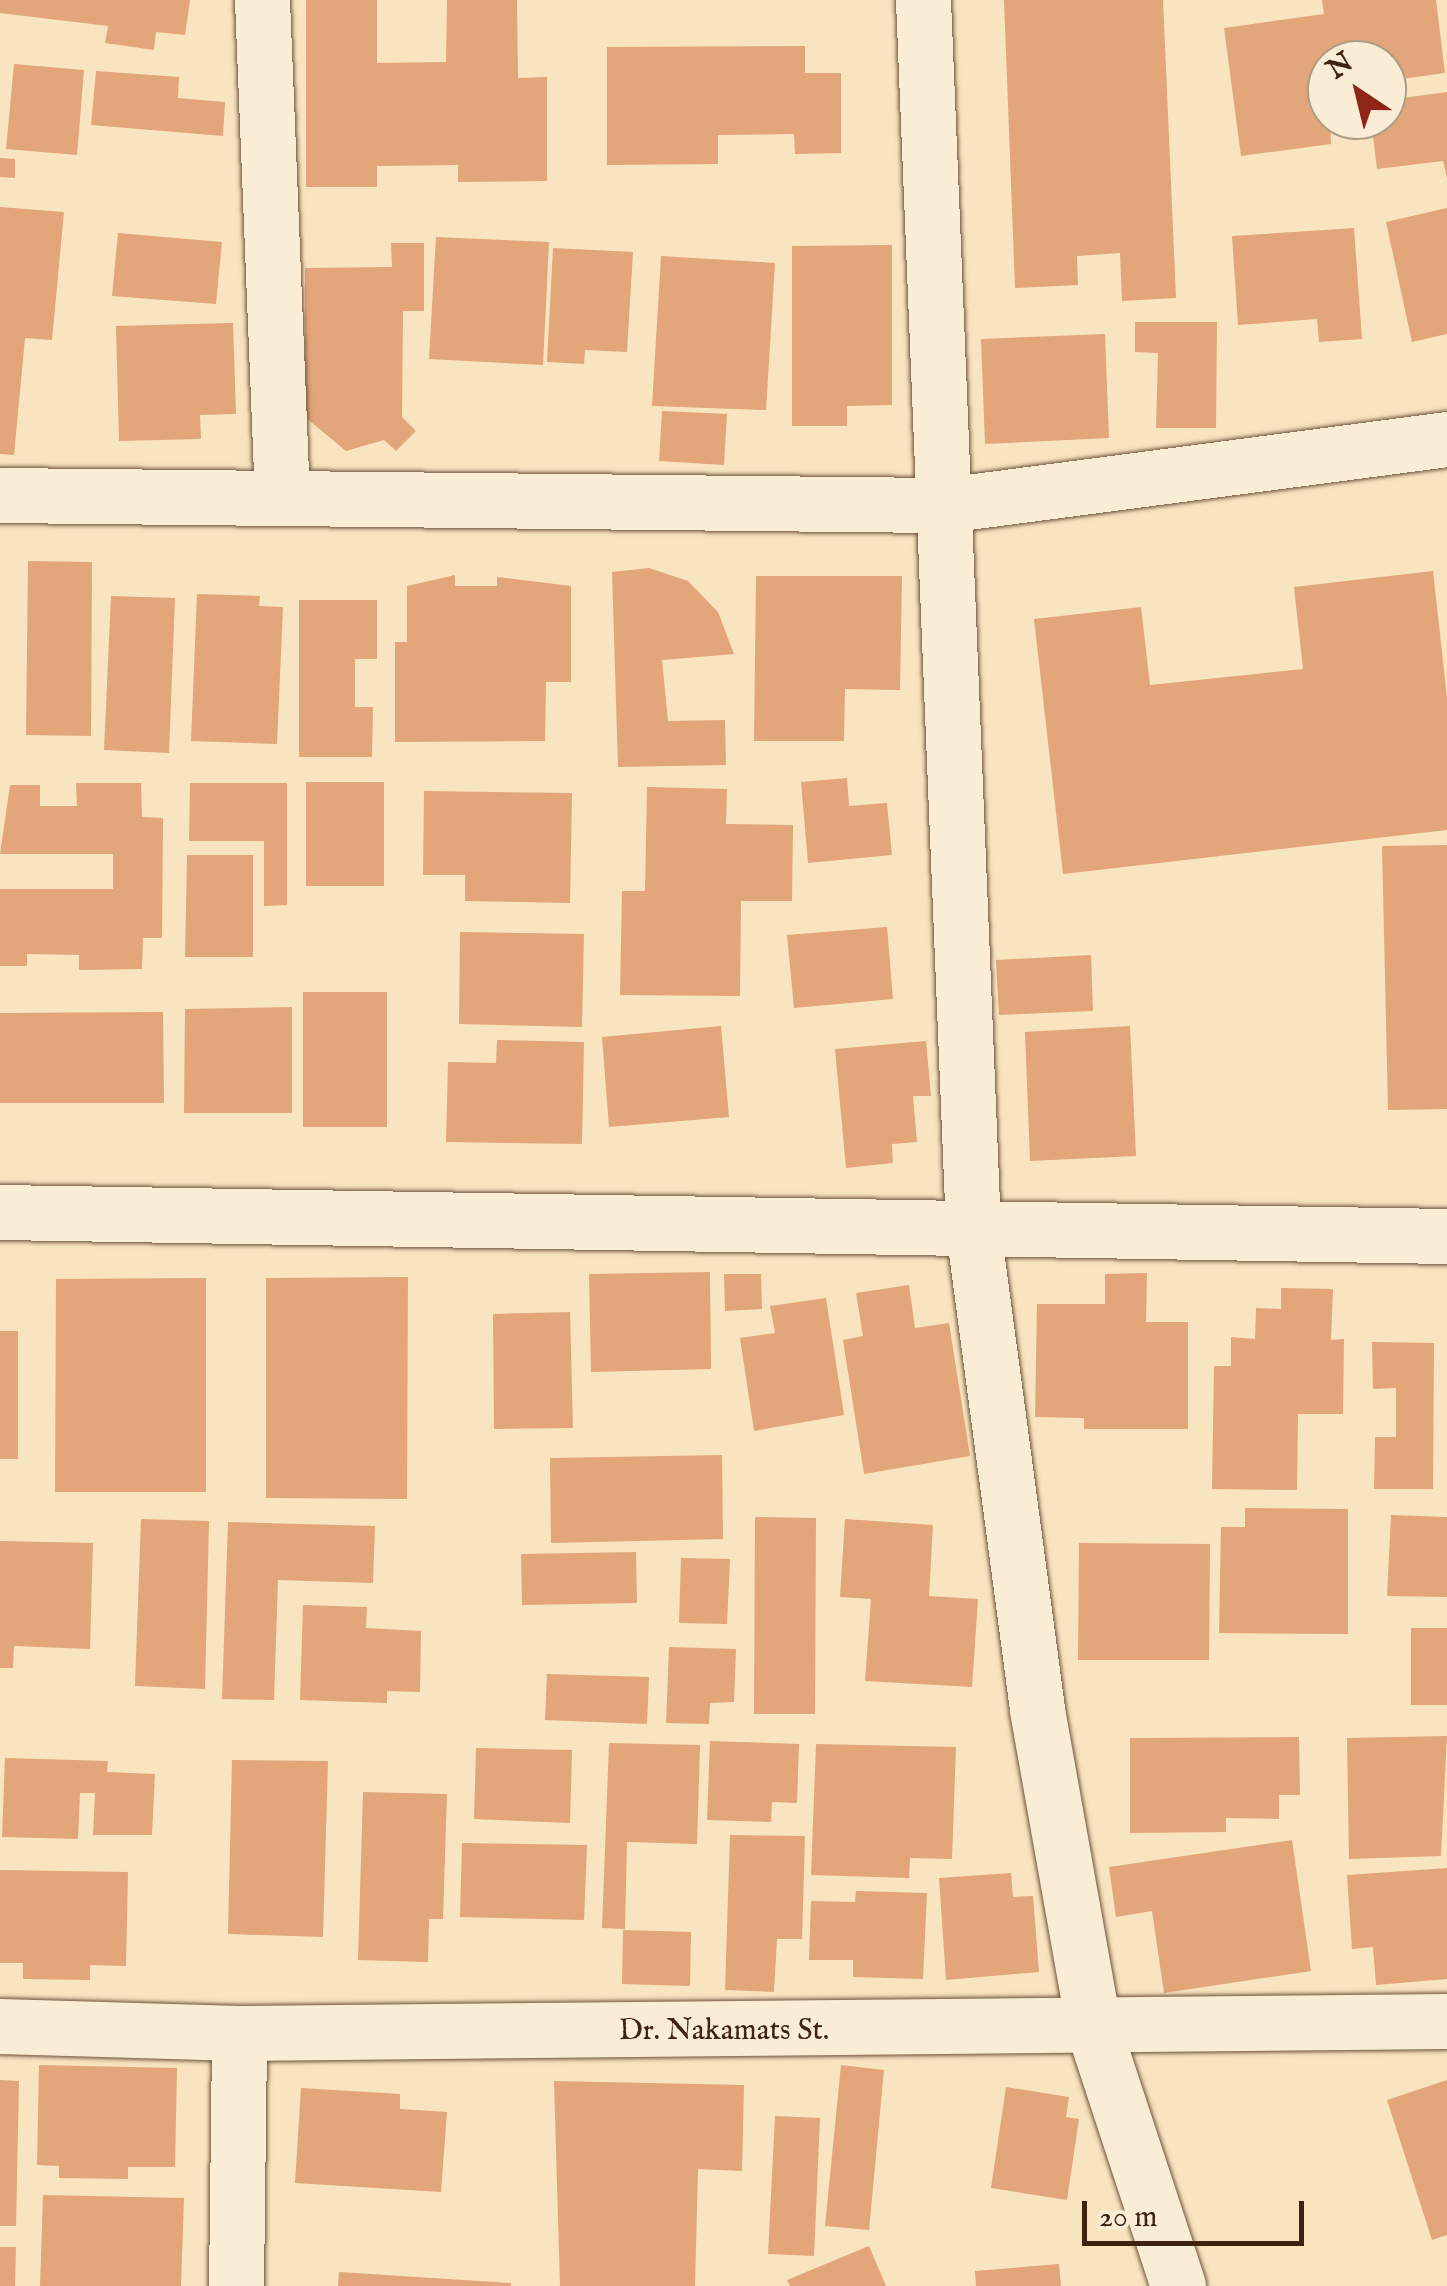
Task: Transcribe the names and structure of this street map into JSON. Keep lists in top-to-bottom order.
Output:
{
  "streets": {
    "street": ["Dr. Nakamats St."]
  },
  "scale_bar": "20 m",
  "north": "top left"
}
